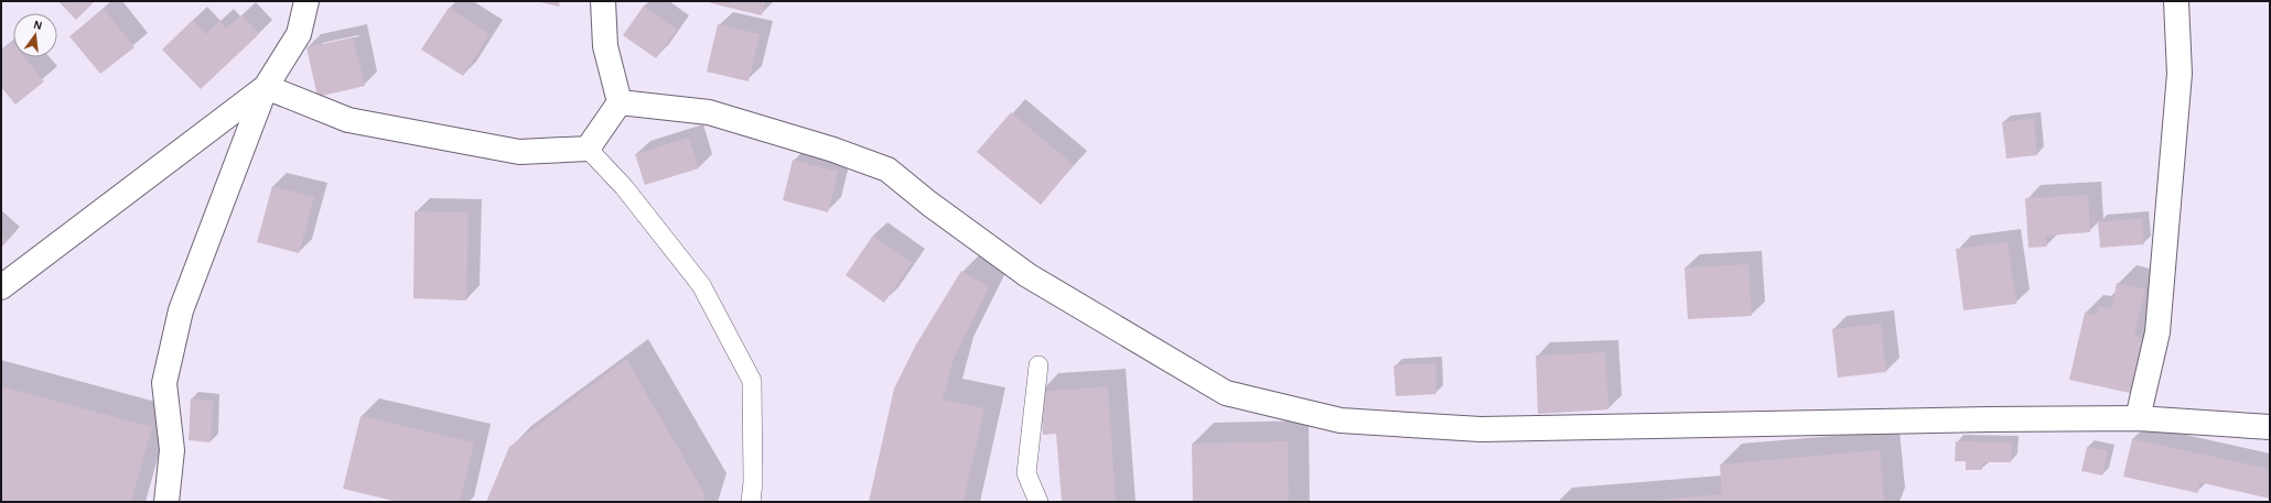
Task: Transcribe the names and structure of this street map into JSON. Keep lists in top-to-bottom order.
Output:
{
  "north": "top"
}
